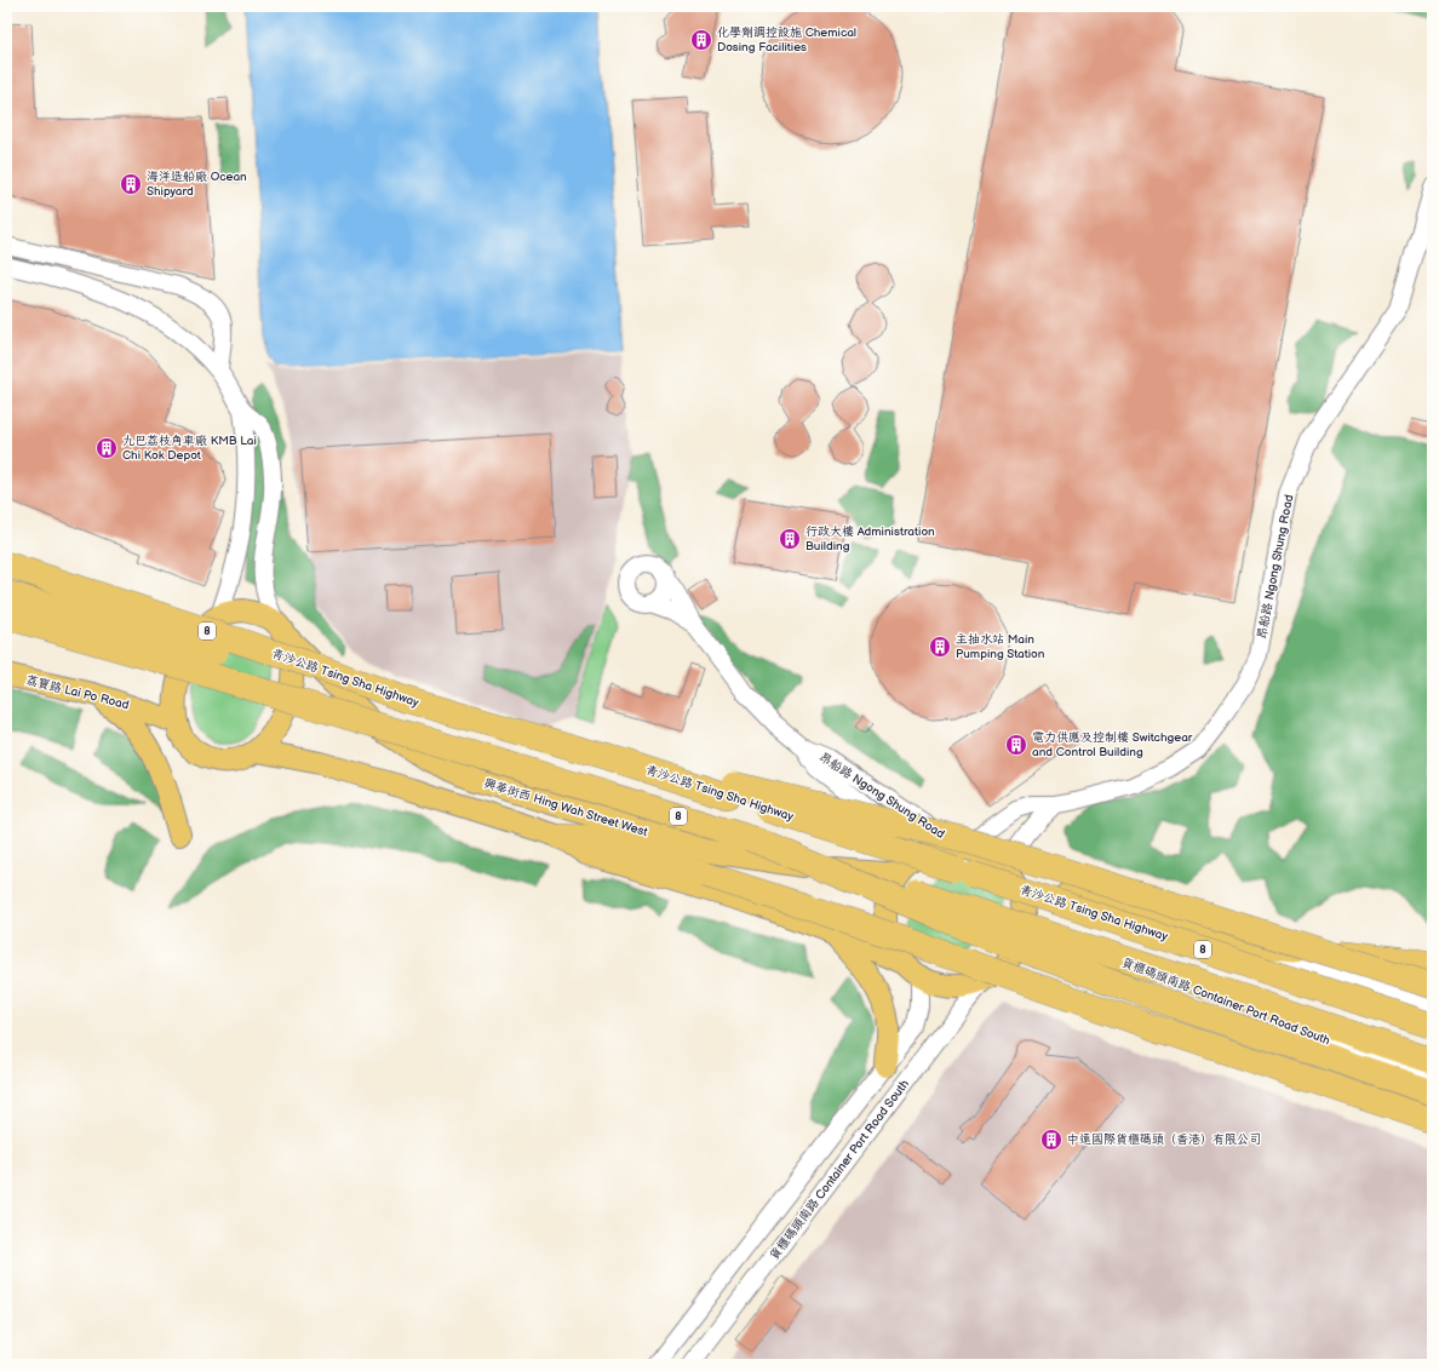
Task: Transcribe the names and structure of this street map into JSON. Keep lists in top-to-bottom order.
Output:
{
  "streets": {
    "highway": ["8", "青沙公路 Tsing Sha Highway"],
    "main road": ["荔寶路 Lai Po Road", "興華街西 Hing Wah Street West"],
    "street": ["昂船路 Ngong Shung Road", "貨櫃碼頭南路 Container Port Road South"]
  },
  "crossings": [
    ["昂船路 Ngong Shung Road", "興華街西 Hing Wah Street West"],
    ["昂船路 Ngong Shung Road", "貨櫃碼頭南路 Container Port Road South"],
    ["荔寶路 Lai Po Road", "興華街西 Hing Wah Street West"],
    ["興華街西 Hing Wah Street West", "貨櫃碼頭南路 Container Port Road South"]
  ],
  "places": {
    "building": [
      "化學劑調控設施 Chemical Dosing Facilities",
      "海洋造船廠 Ocean Shipyard",
      "九巴荔枝角車廠 KMB Lai Chi Kok Depot",
      "行政大樓 Administration Building",
      "主抽水站 Main Pumping Station",
      "電力供應及控制樓 Switchgear and Control Building",
      "中遠國際貨櫃碼頭（香港）有限公司"
    ]
  }
}
